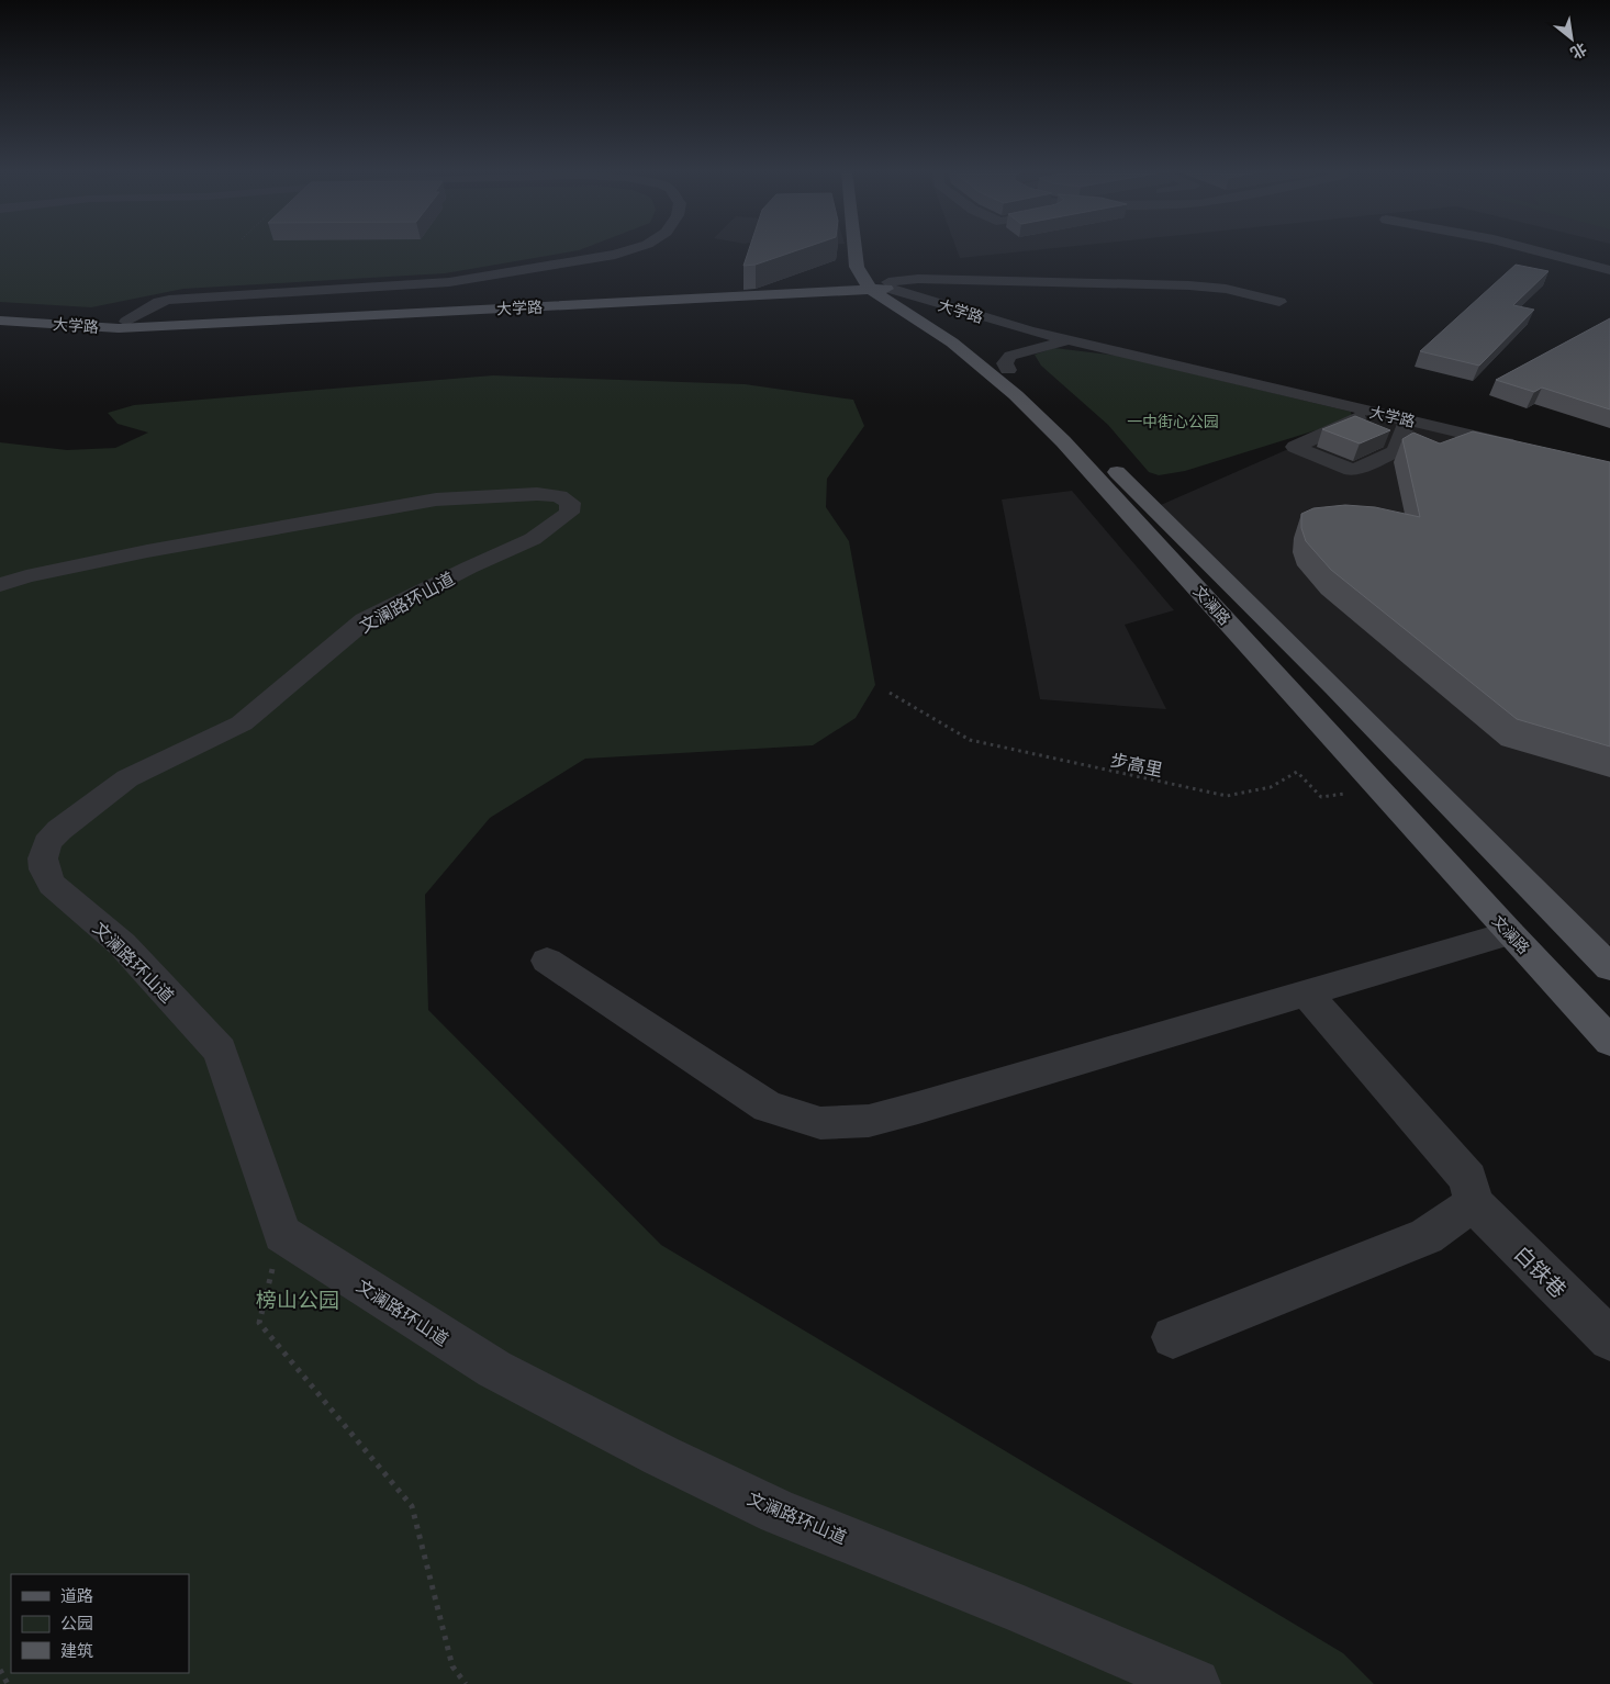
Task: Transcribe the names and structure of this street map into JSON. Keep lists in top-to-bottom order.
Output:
{
  "streets": {
    "main road": ["大学路", "文澜路"],
    "street": ["文澜路环山道", "白铁巷"],
    "path": ["步高里"]
  },
  "crossings": [
    ["大学路", "文澜路"],
    ["文澜路", "步高里"]
  ],
  "parks": ["一中街心公园", "榜山公园"],
  "legend": ["道路", "公园", "建筑"],
  "north": "bottom right"
}
